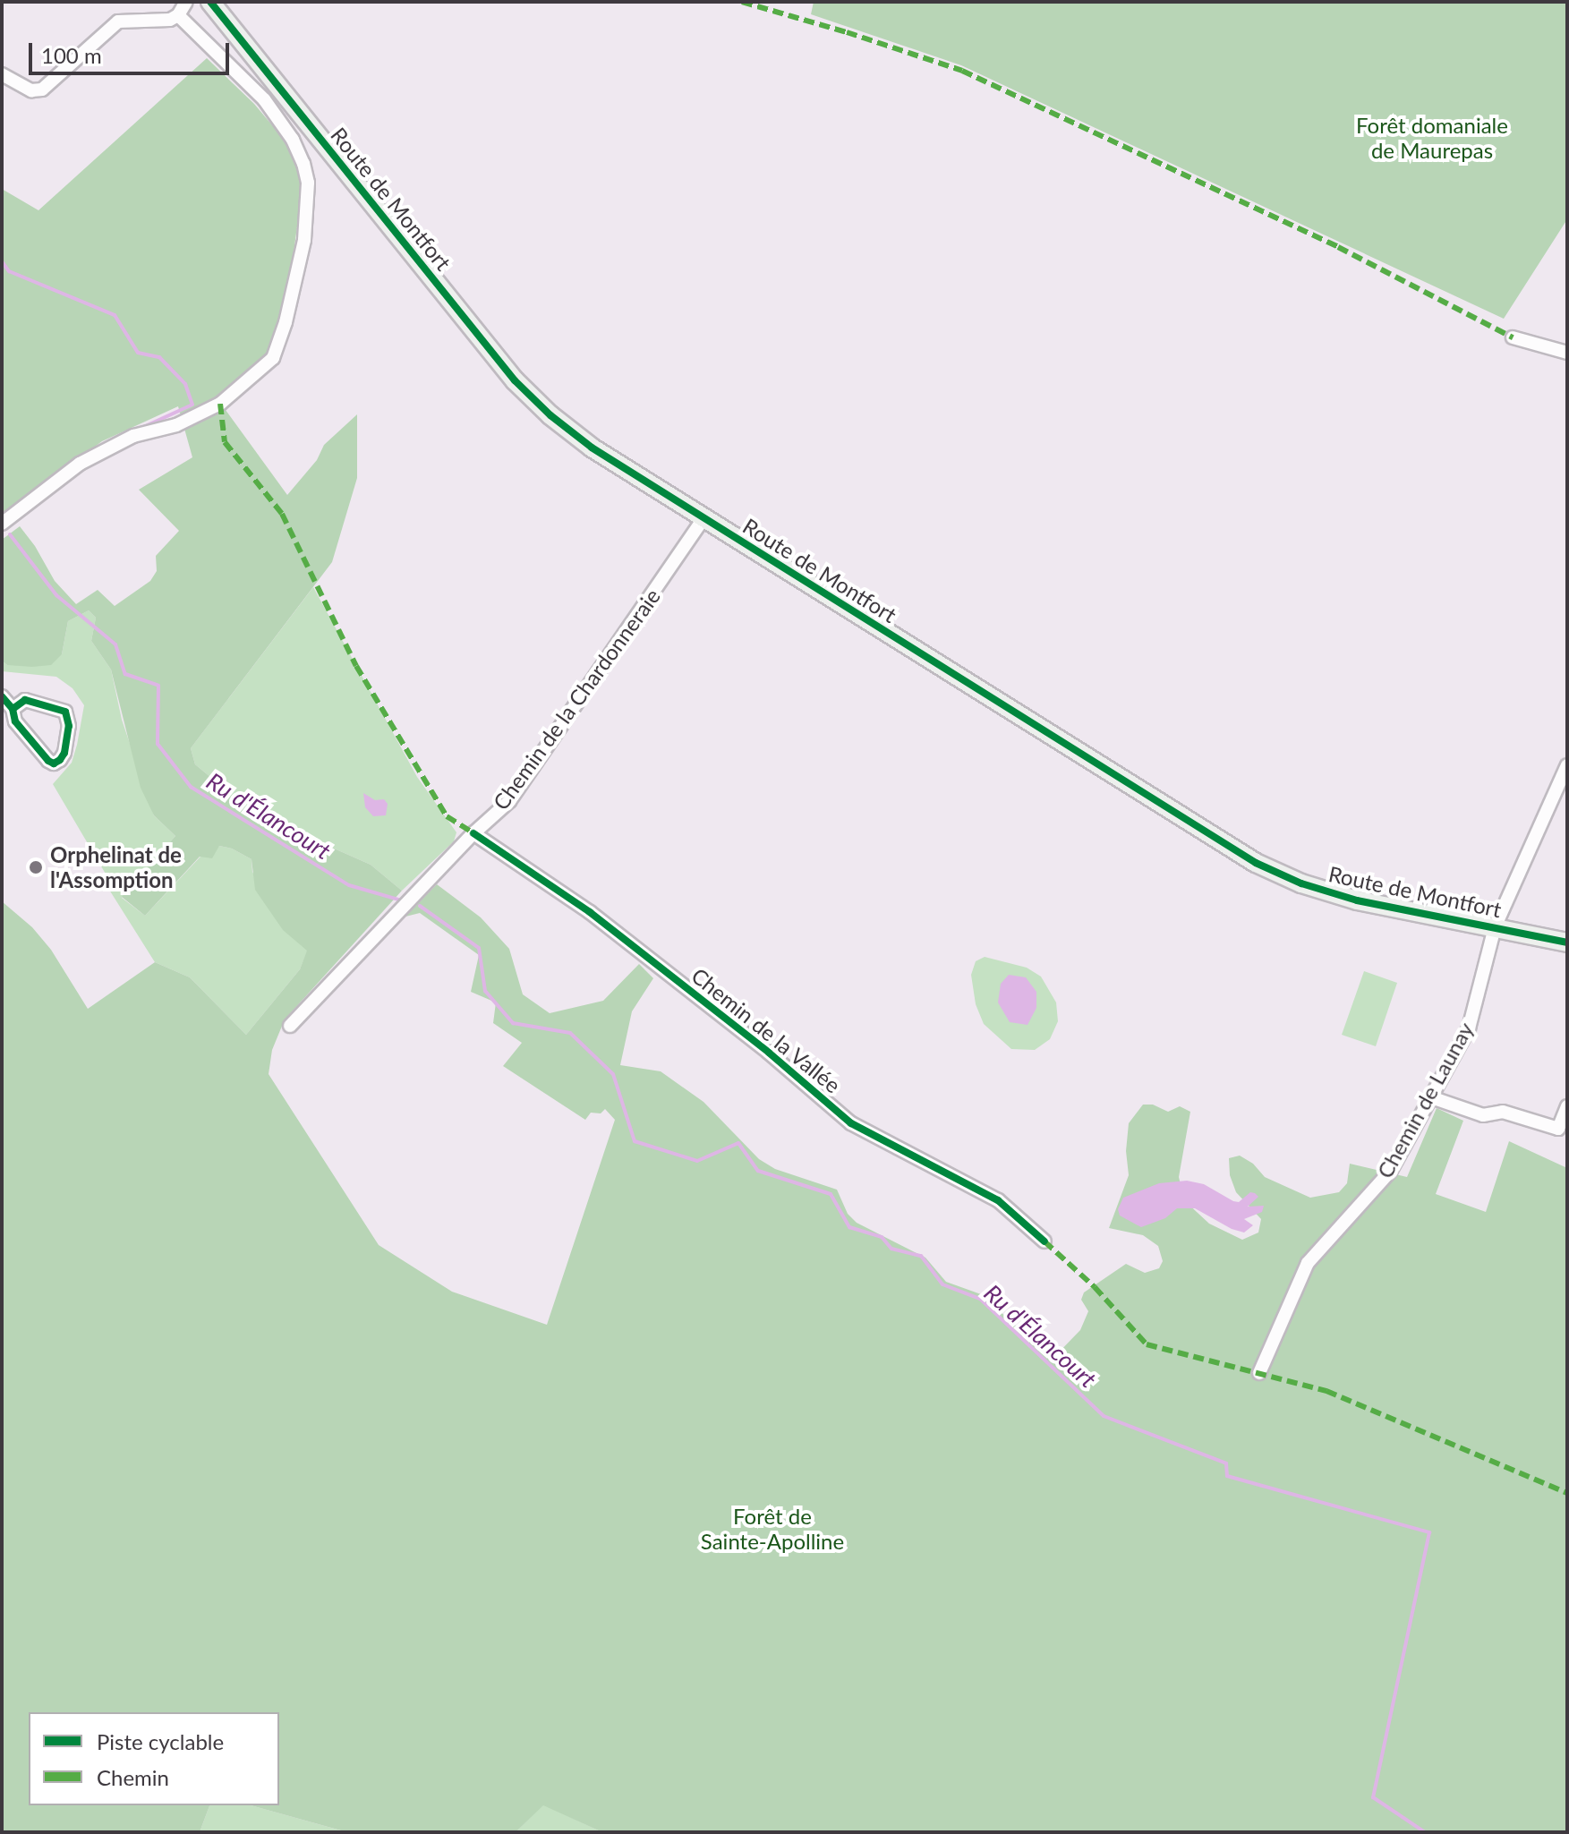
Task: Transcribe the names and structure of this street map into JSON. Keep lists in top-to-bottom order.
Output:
{
  "streets": {
    "street": [
      "Route de Montfort",
      "Chemin de la Chardonneraie",
      "Chemin de la Vallée",
      "Chemin de Launay"
    ]
  },
  "crossings": [
    ["Route de Montfort", "Chemin de la Chardonneraie"],
    ["Route de Montfort", "Chemin de Launay"],
    ["Chemin de la Chardonneraie", "Chemin de la Vallée"]
  ],
  "water": ["Ru d'Élancourt"],
  "parks": ["Forêt domaniale de Maurepas", "Forêt de Sainte-Apolline"],
  "places": ["Orphelinat de l'Assomption"],
  "legend": ["Piste cyclable", "Chemin"],
  "scale_bar": "100 m"
}
